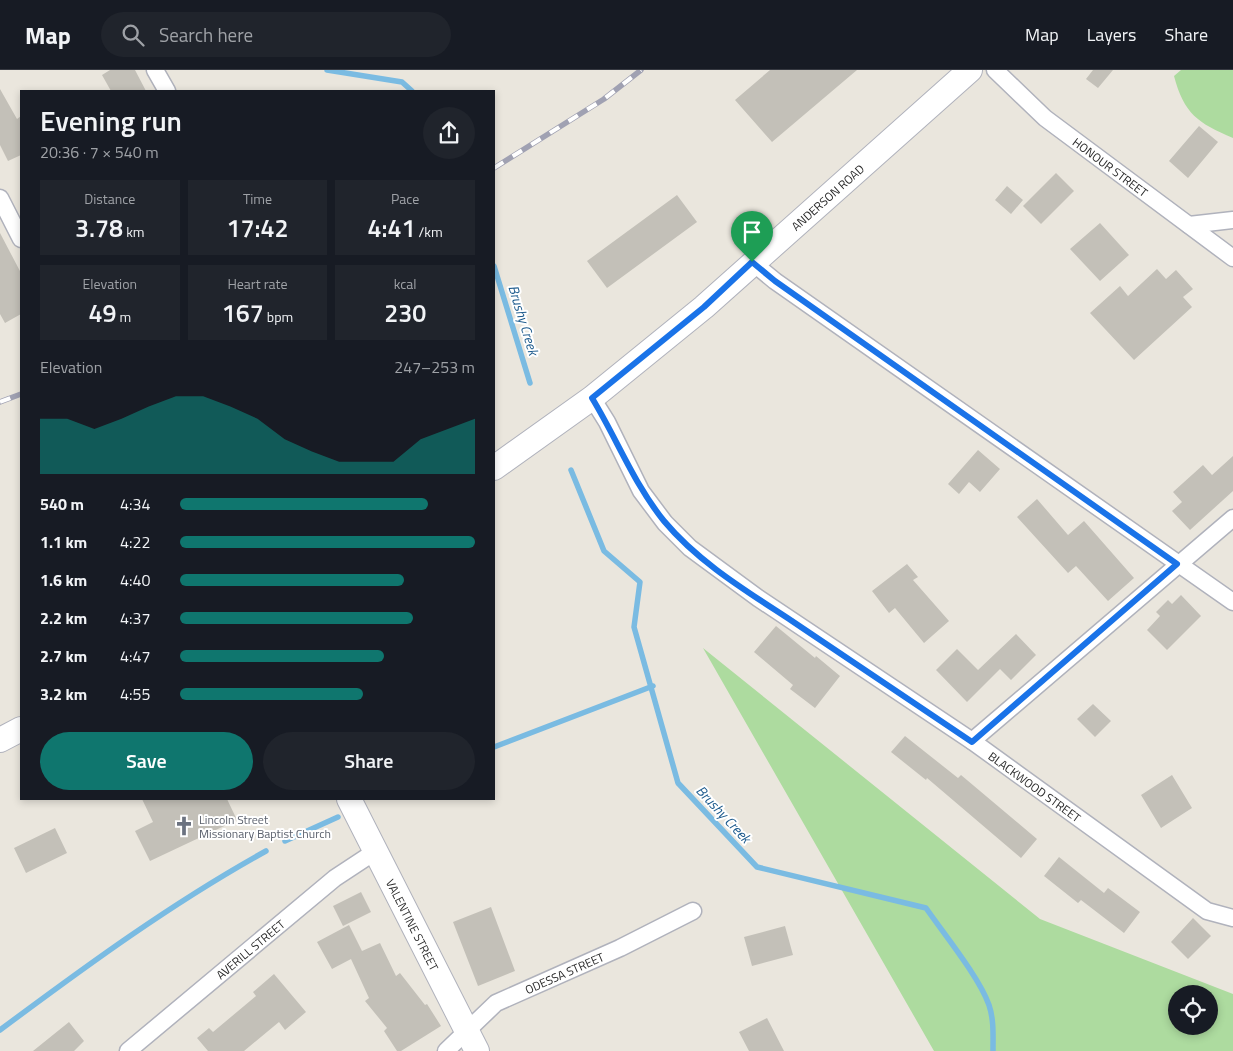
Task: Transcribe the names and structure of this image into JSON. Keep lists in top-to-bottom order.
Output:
{
  "streets": {
    "main road": ["ANDERSON ROAD", "VALENTINE STREET"],
    "street": [
      "HONOUR STREET",
      "BLACKWOOD STREET",
      "AVERILL STREET",
      "ODESSA STREET"
    ]
  },
  "crossings": [
    ["ANDERSON ROAD", "BLACKWOOD STREET"],
    ["VALENTINE STREET", "AVERILL STREET"],
    ["VALENTINE STREET", "ODESSA STREET"]
  ],
  "water": ["Brushy Creek"],
  "places": {
    "church": ["Lincoln Street Missionary Baptist Church"]
  },
  "page": {
    "header": "Map",
    "search": "Search here",
    "nav": ["Map", "Layers", "Share"],
    "heading": ["Evening run", "20:36 · 7 × 540 m"],
    "stats": [
      ["Distance", "3.78 km"],
      ["Time", "17:42"],
      ["Pace", "4:41 /km"],
      ["Elevation", "49 m"],
      ["Heart rate", "167 bpm"],
      ["kcal", "230"]
    ],
    "chart": ["Elevation", "247–253 m"],
    "list": [
      {
        "name": "540 m",
        "note": "4:34"
      },
      {
        "name": "1.1 km",
        "note": "4:22"
      },
      {
        "name": "1.6 km",
        "note": "4:40"
      },
      {
        "name": "2.2 km",
        "note": "4:37"
      },
      {
        "name": "2.7 km",
        "note": "4:47"
      },
      {
        "name": "3.2 km",
        "note": "4:55"
      }
    ],
    "buttons": ["Save", "Share"]
  }
}
